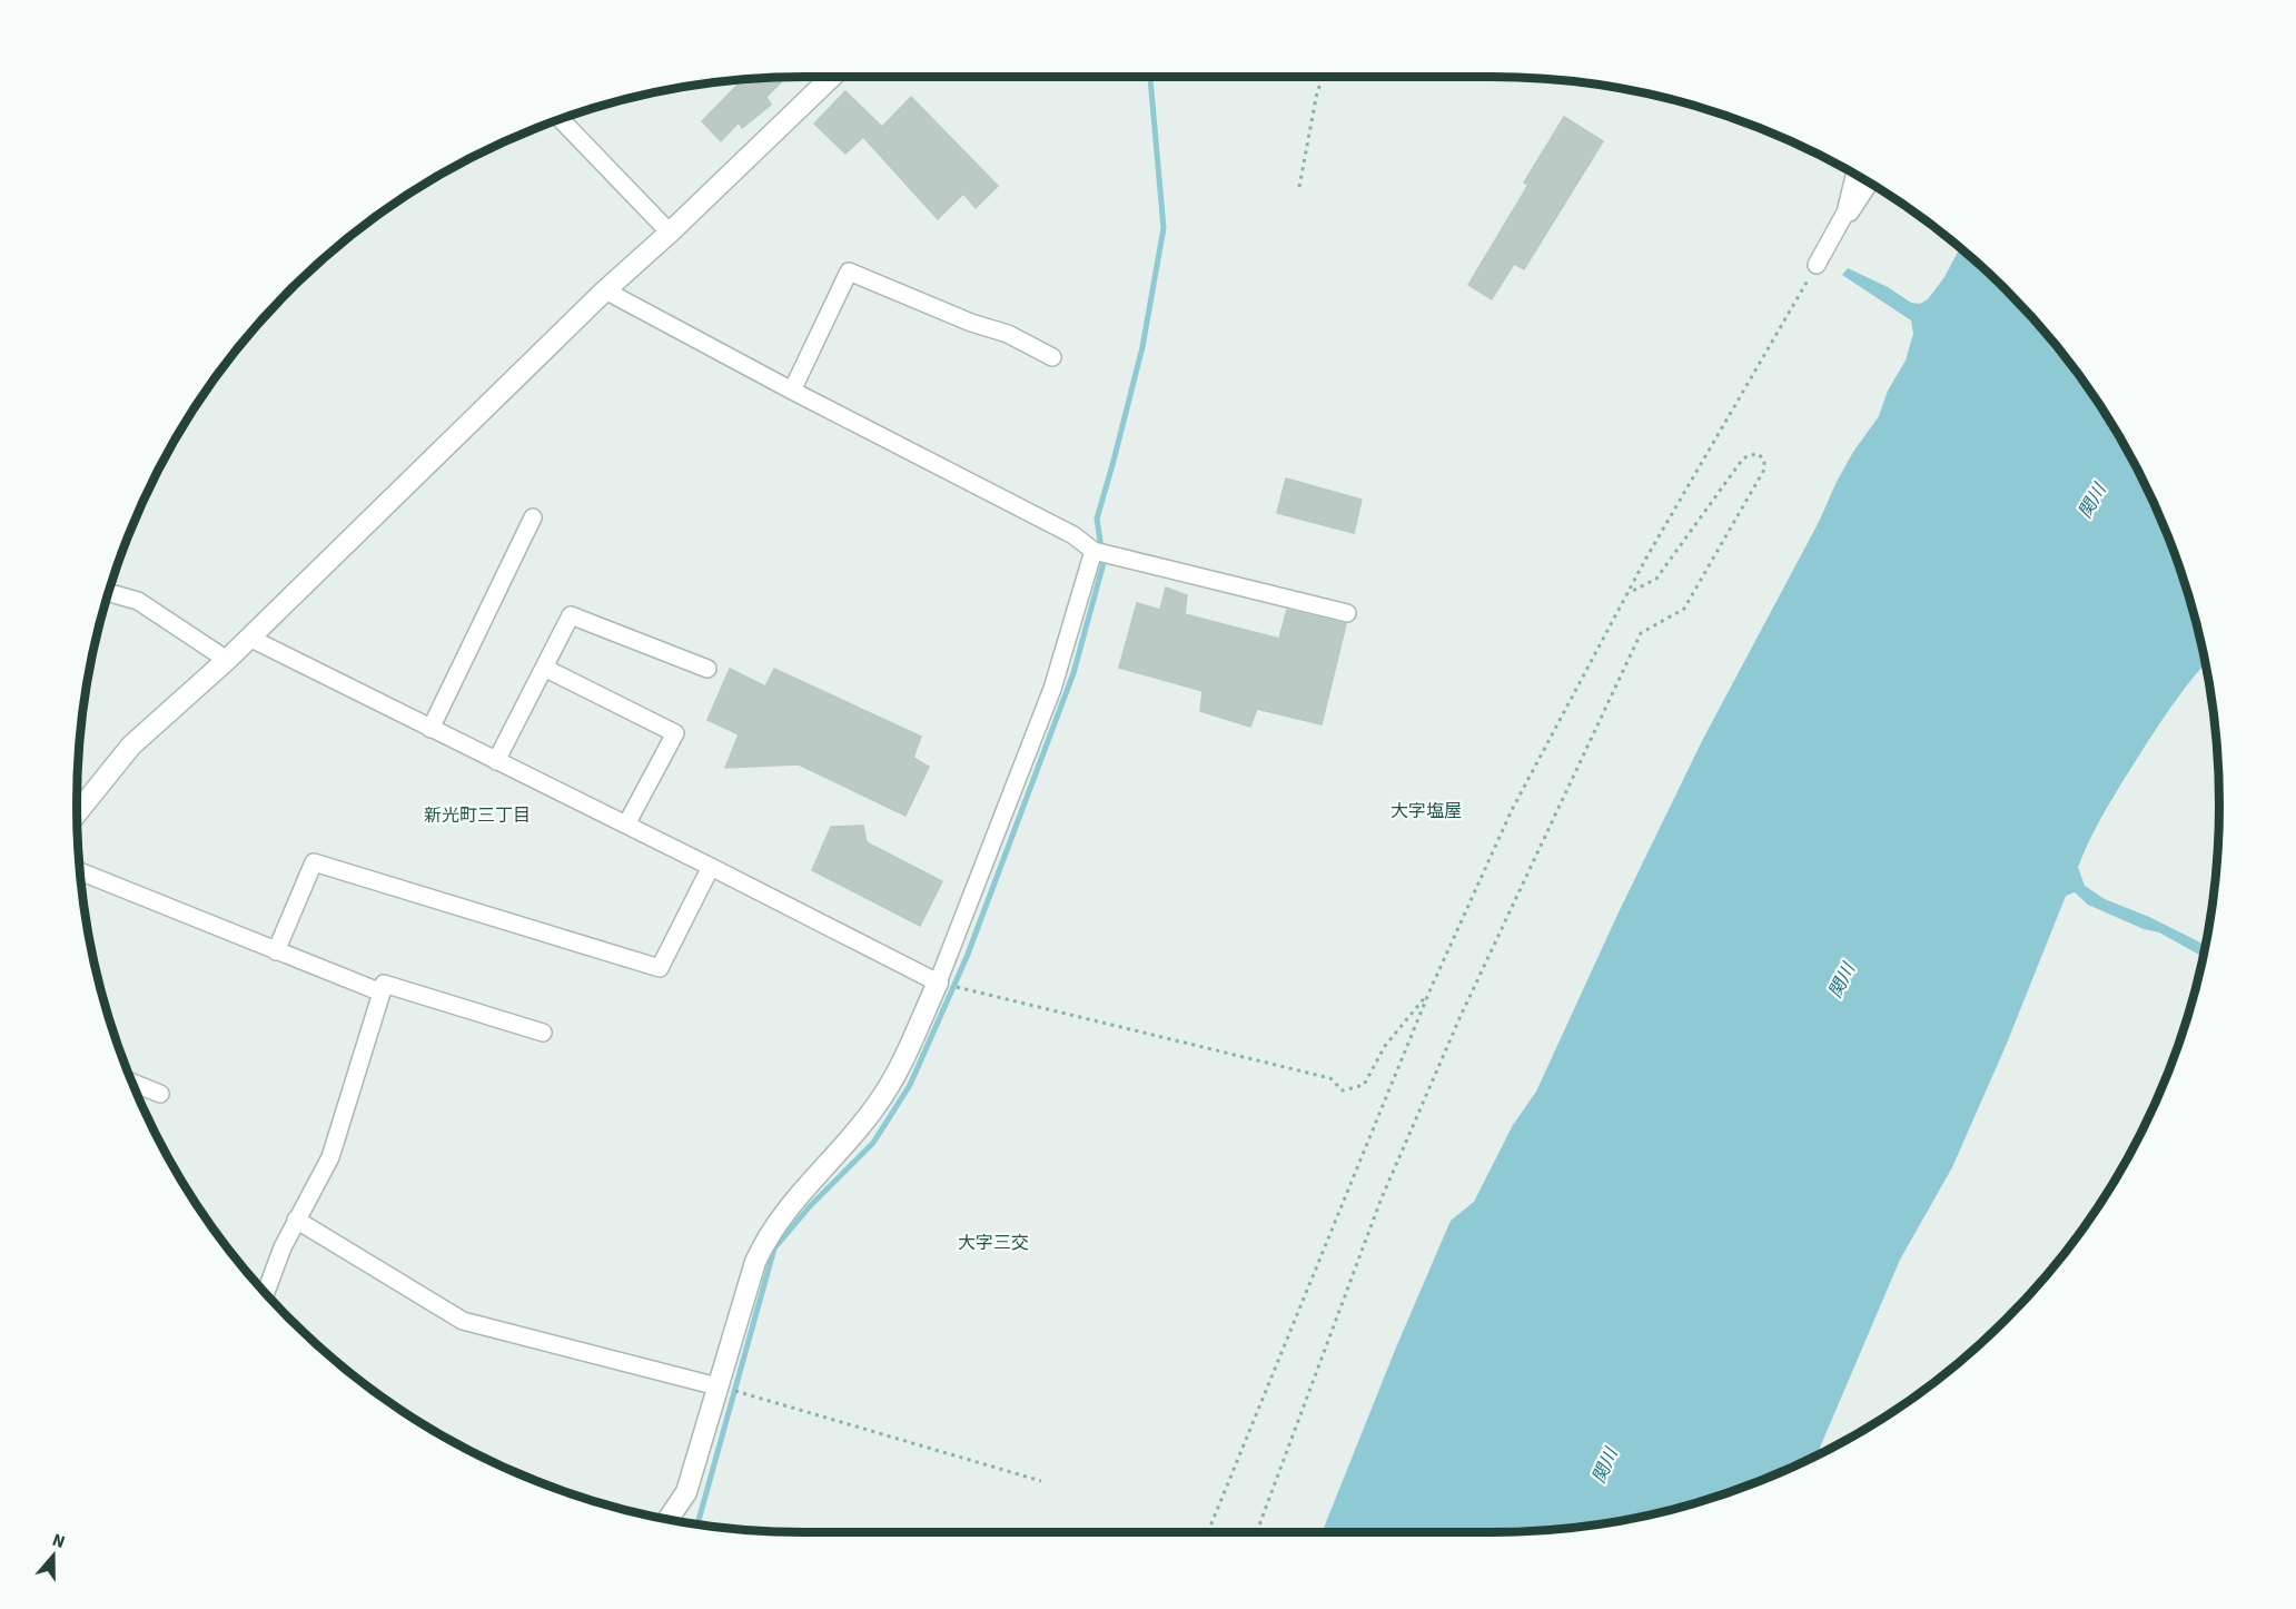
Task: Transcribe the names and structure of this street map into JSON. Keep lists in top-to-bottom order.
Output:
{
  "districts": ["大字塩屋", "新光町三丁目", "大字三交"],
  "water": ["関川"],
  "north": "top"
}
